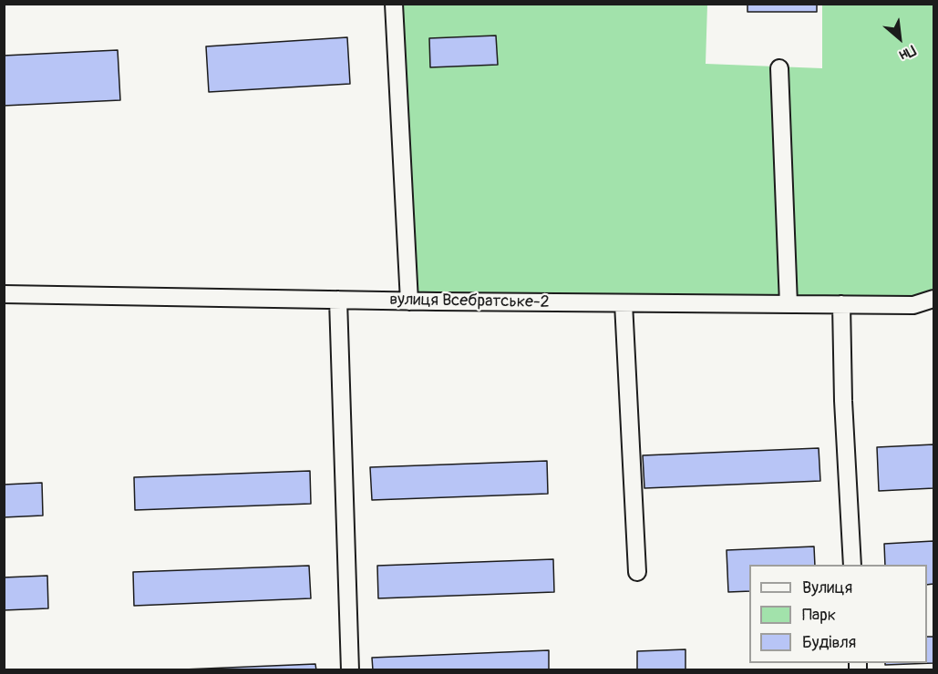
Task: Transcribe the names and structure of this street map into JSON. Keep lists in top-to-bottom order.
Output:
{
  "streets": {
    "street": ["вулиця Всебратське-2"]
  },
  "legend": ["Вулиця", "Парк", "Будівля"],
  "north": "bottom right"
}
